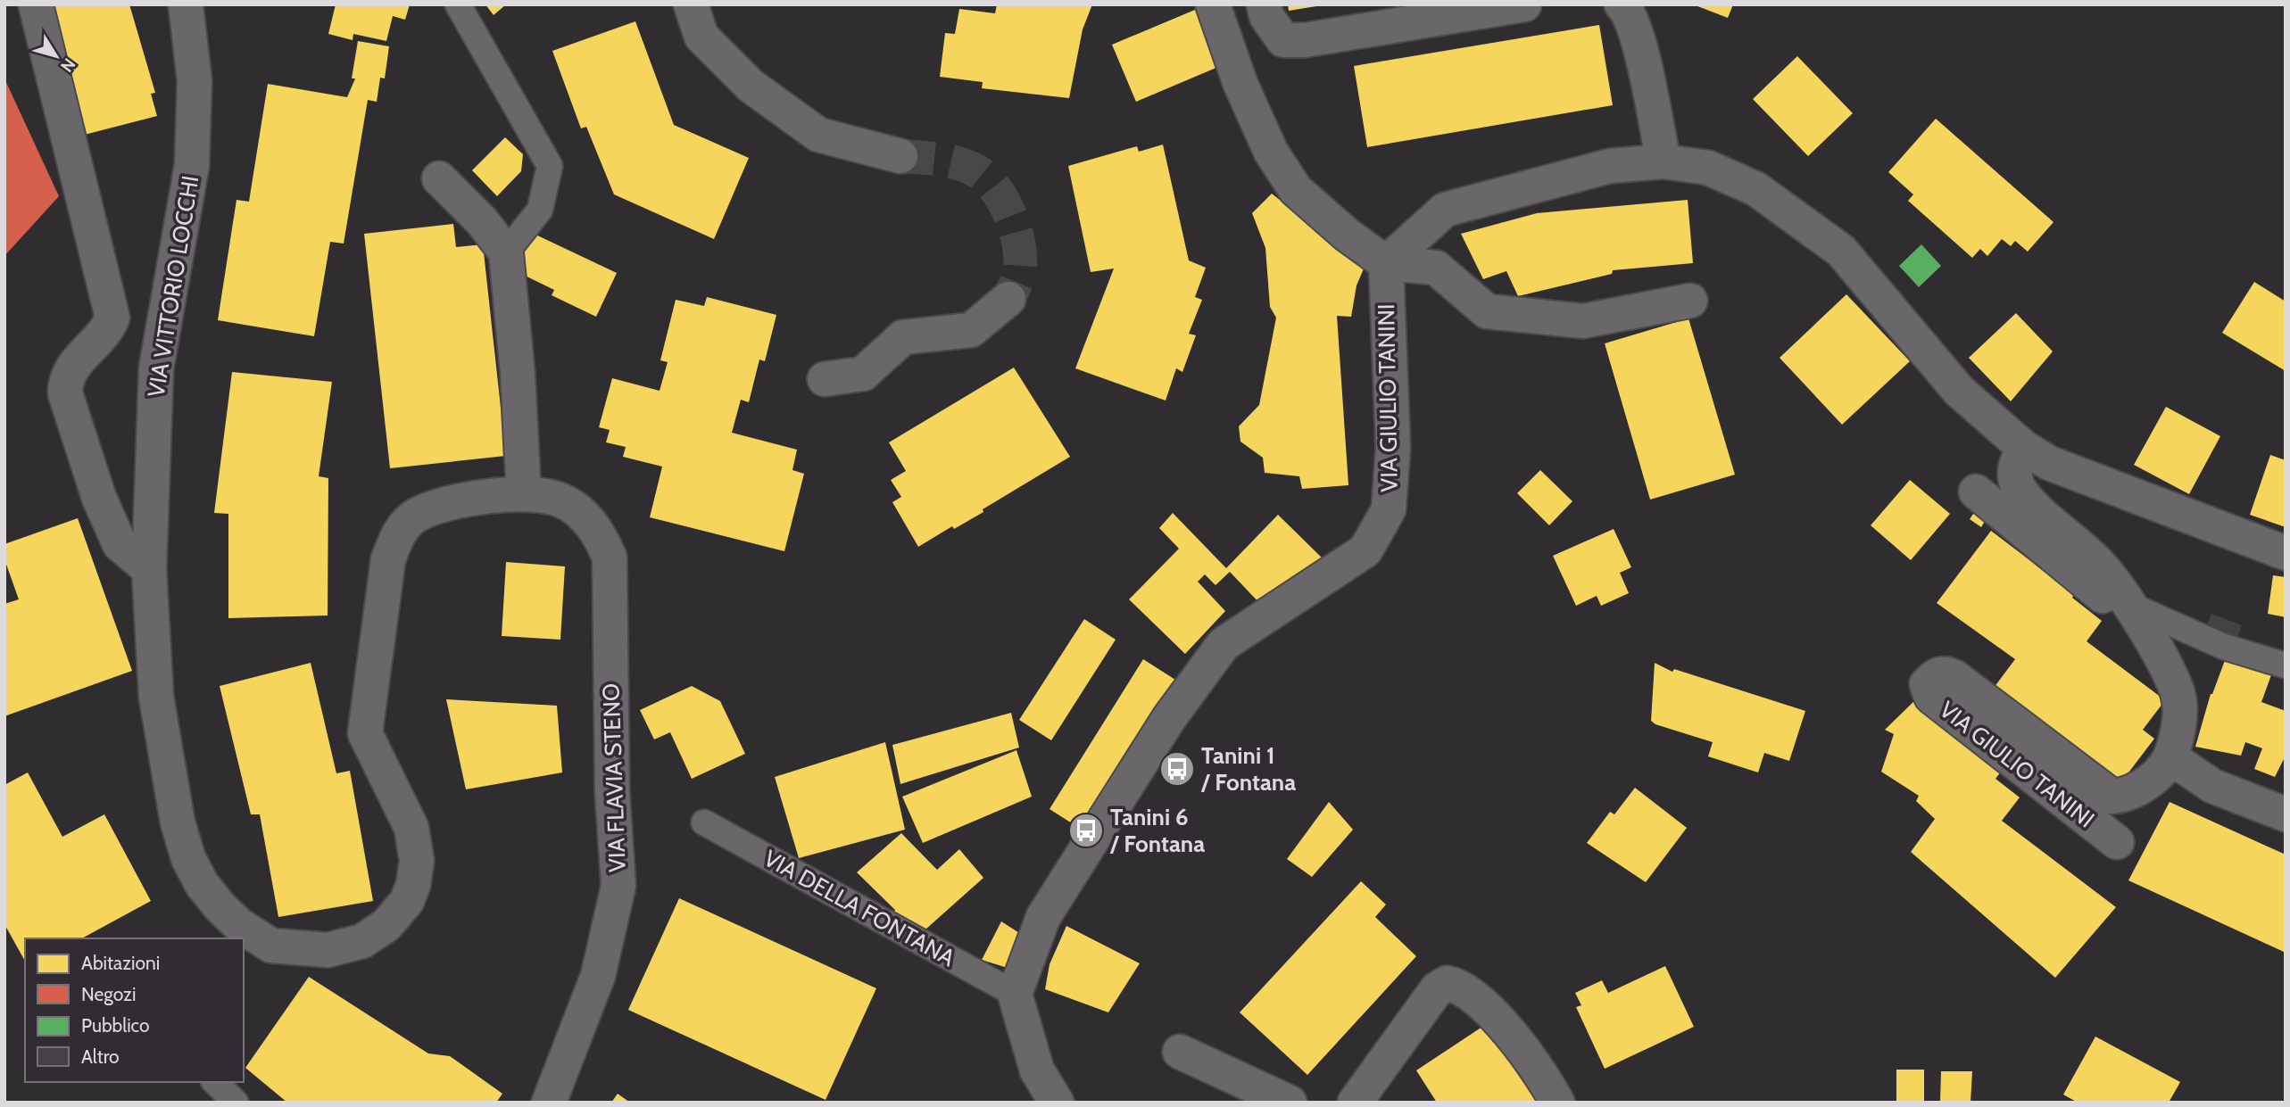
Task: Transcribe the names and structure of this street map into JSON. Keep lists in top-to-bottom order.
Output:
{
  "streets": {
    "street": [
      "VIA VITTORIO LOCCHI",
      "VIA GIULIO TANINI",
      "VIA FLAVIA STENO",
      "VIA DELLA FONTANA"
    ]
  },
  "crossings": [
    ["VIA VITTORIO LOCCHI", "VIA FLAVIA STENO"],
    ["VIA GIULIO TANINI", "VIA DELLA FONTANA"]
  ],
  "places": {
    "bus stop": ["Tanini 1 / Fontana", "Tanini 6 / Fontana"]
  },
  "legend": [
    "Abitazioni",
    "Negozi",
    "Pubblico",
    "Altro"
  ],
  "north": "bottom right"
}
